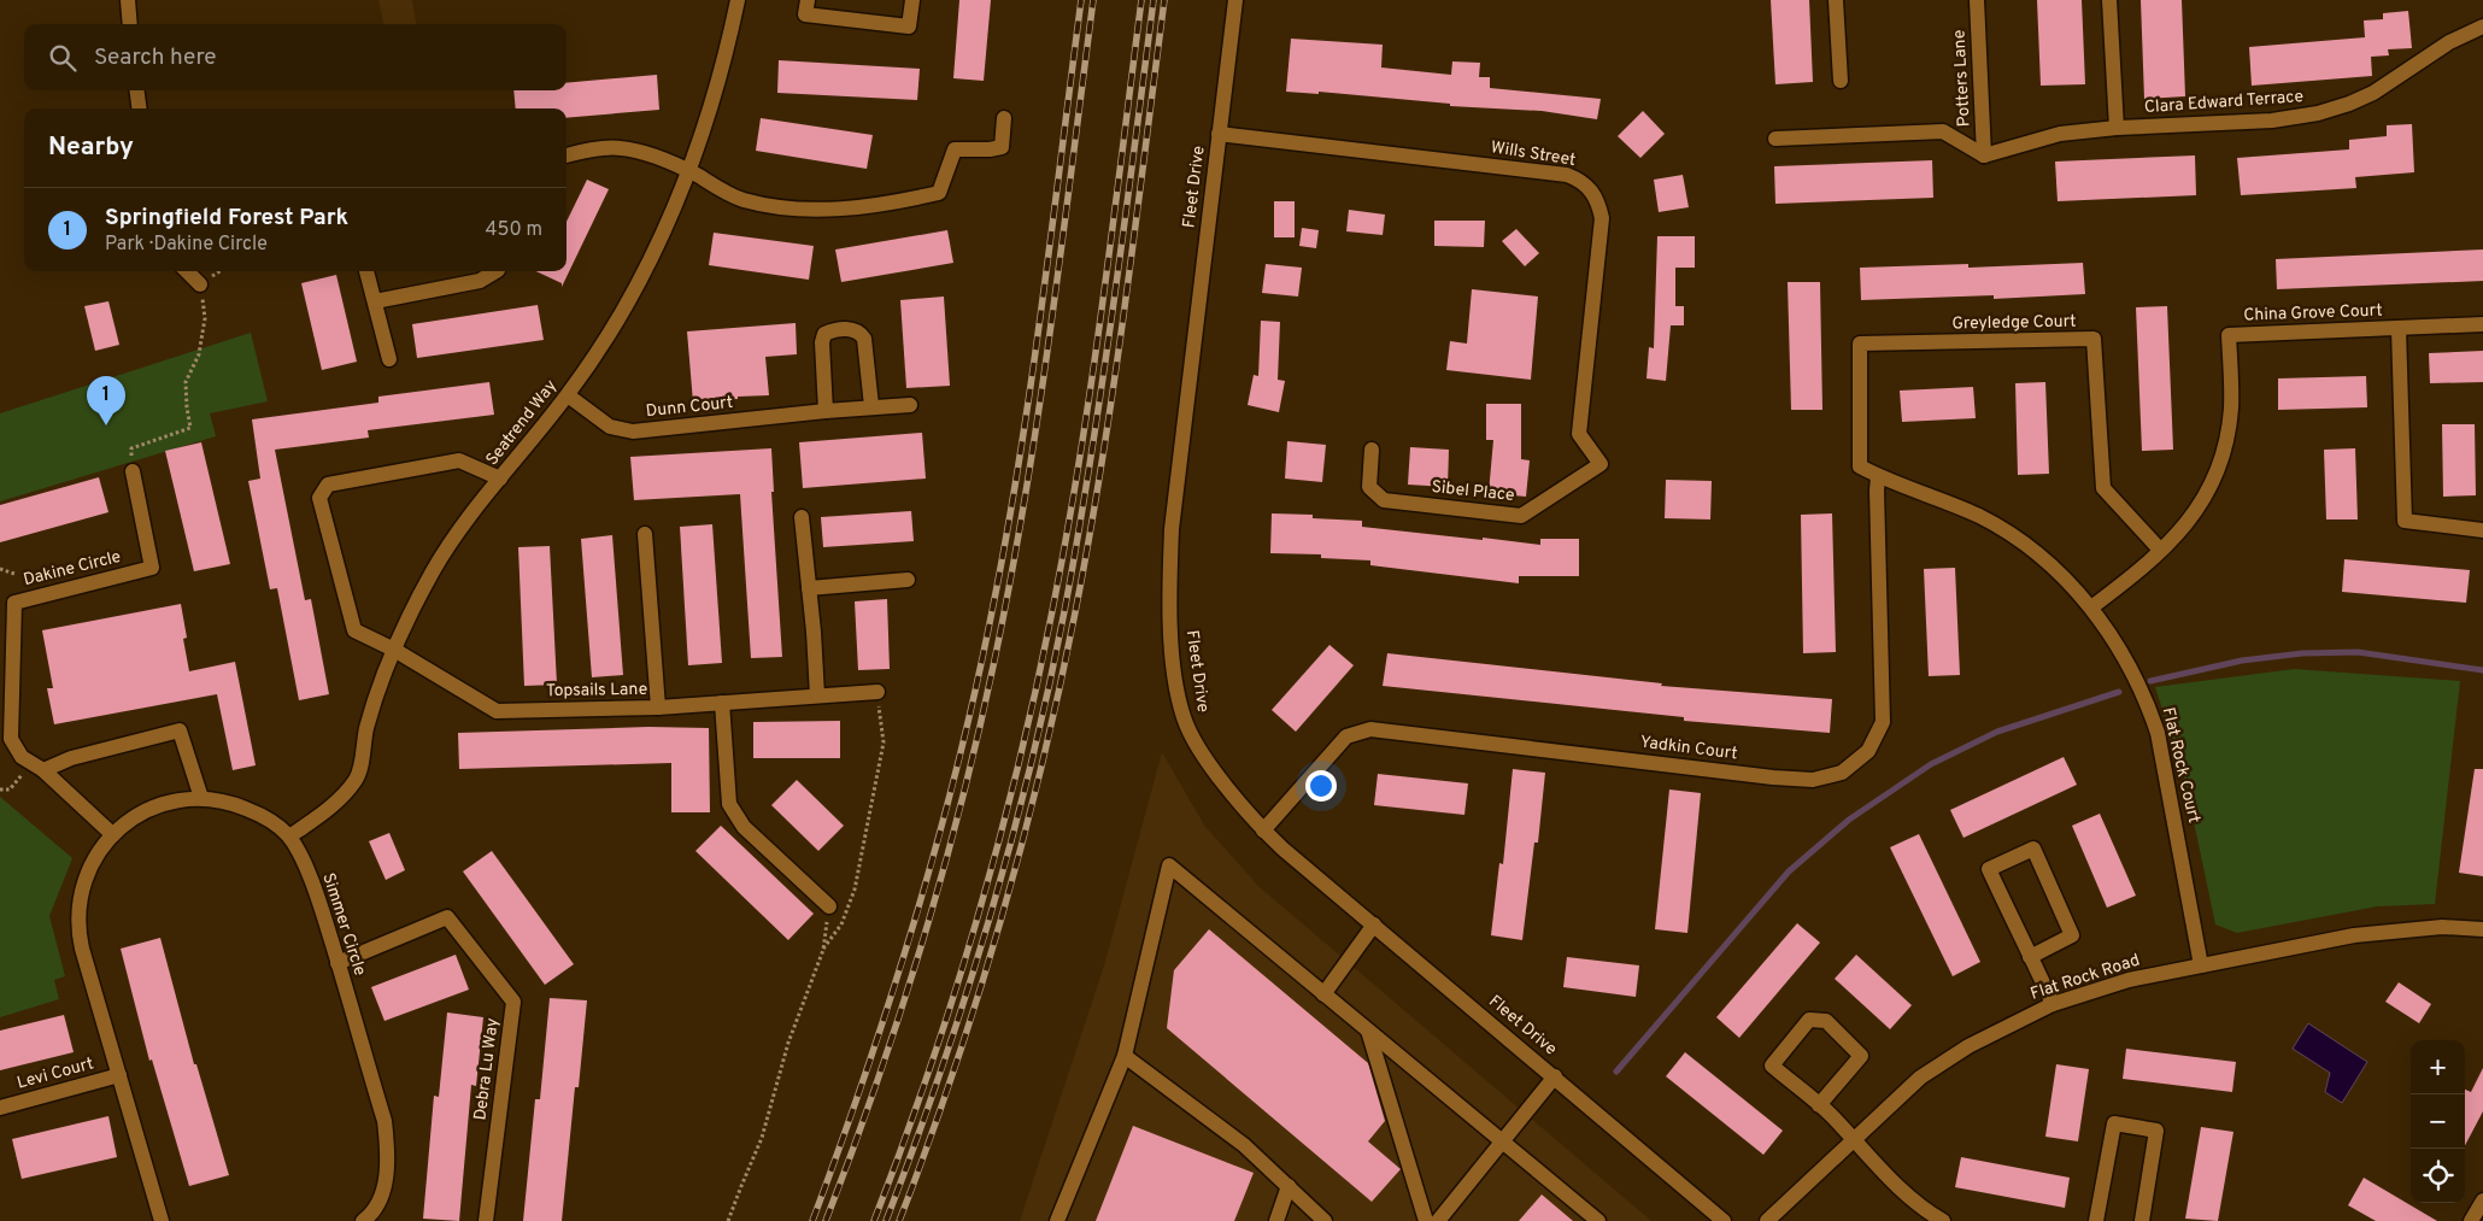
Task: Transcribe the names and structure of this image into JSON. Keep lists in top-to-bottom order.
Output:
{
  "streets": {
    "street": [
      "Potters Lane",
      "Clara Edward Terrace",
      "Wills Street",
      "Fleet Drive",
      "China Grove Court",
      "Greyledge Court",
      "Dunn Court",
      "Seatrend Way",
      "Sibel Place",
      "Dakine Circle",
      "Topsails Lane",
      "Yadkin Court",
      "Flat Rock Court",
      "Simmer Circle",
      "Flat Rock Road",
      "Debra Lu Way",
      "Levi Court"
    ]
  },
  "crossings": [
    ["Potters Lane", "Clara Edward Terrace"],
    ["Wills Street", "Fleet Drive"],
    ["Wills Street", "Sibel Place"],
    ["Fleet Drive", "Yadkin Court"],
    ["China Grove Court", "Greyledge Court"],
    ["China Grove Court", "Flat Rock Court"],
    ["Greyledge Court", "Flat Rock Court"],
    ["Dunn Court", "Seatrend Way"],
    ["Seatrend Way", "Topsails Lane"],
    ["Seatrend Way", "Simmer Circle"],
    ["Dakine Circle", "Simmer Circle"],
    ["Yadkin Court", "Flat Rock Court"],
    ["Flat Rock Court", "Flat Rock Road"],
    ["Simmer Circle", "Debra Lu Way"],
    ["Simmer Circle", "Levi Court"]
  ],
  "page": {
    "search": "Search here",
    "heading": "Nearby",
    "list": [
      {
        "mark": "1",
        "name": "Springfield Forest Park",
        "note": "Park · Dakine Circle",
        "value": "450 m"
      }
    ],
    "pins": "1",
    "map_buttons": ["+", "−"]
  }
}
